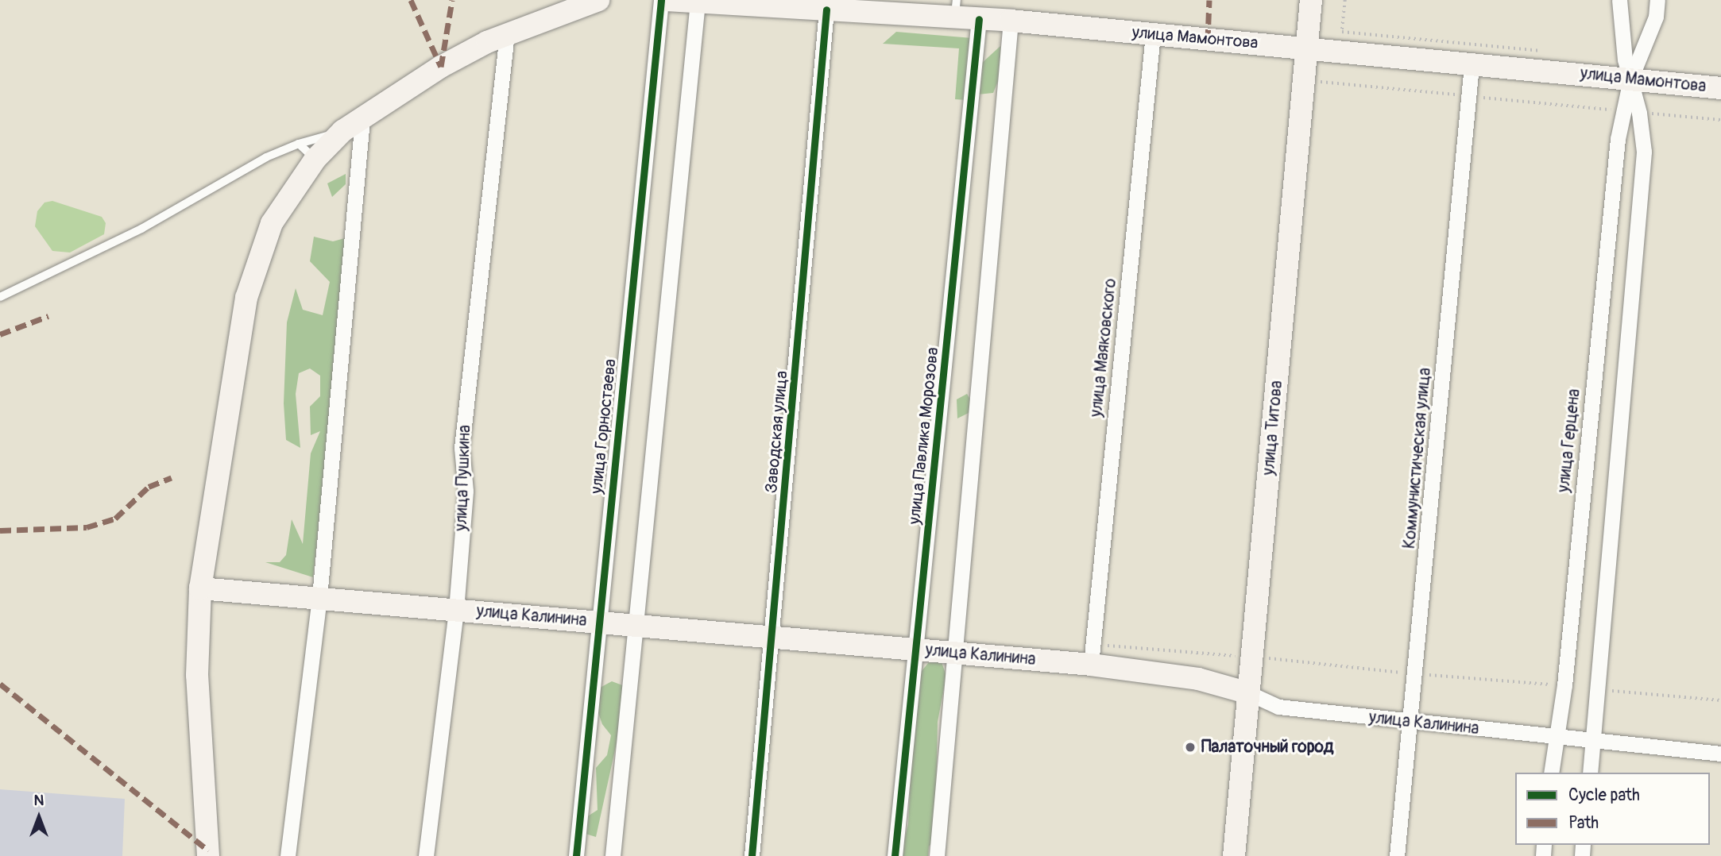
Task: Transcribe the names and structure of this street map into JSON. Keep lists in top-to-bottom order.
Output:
{
  "streets": {
    "main road": ["улица Мамонтова", "улица Титова", "улица Калинина"],
    "street": [
      "улица Маяковского",
      "улица Горностаева",
      "Заводская улица",
      "улица Павлика Морозова",
      "улица Герцена",
      "Коммунистическая улица",
      "улица Пушкина"
    ]
  },
  "crossings": [
    ["улица Мамонтова", "улица Маяковского"],
    ["улица Мамонтова", "улица Титова"],
    ["улица Мамонтова", "Заводская улица"],
    ["улица Мамонтова", "улица Павлика Морозова"],
    ["улица Мамонтова", "улица Герцена"],
    ["улица Мамонтова", "Коммунистическая улица"],
    ["улица Маяковского", "улица Калинина"],
    ["улица Горностаева", "улица Калинина"],
    ["улица Титова", "улица Калинина"],
    ["Заводская улица", "улица Калинина"],
    ["улица Павлика Морозова", "улица Калинина"],
    ["улица Герцена", "улица Калинина"],
    ["Коммунистическая улица", "улица Калинина"],
    ["улица Пушкина", "улица Калинина"]
  ],
  "places": ["Палаточный город"],
  "legend": ["Cycle path", "Path"],
  "north": "top"
}
